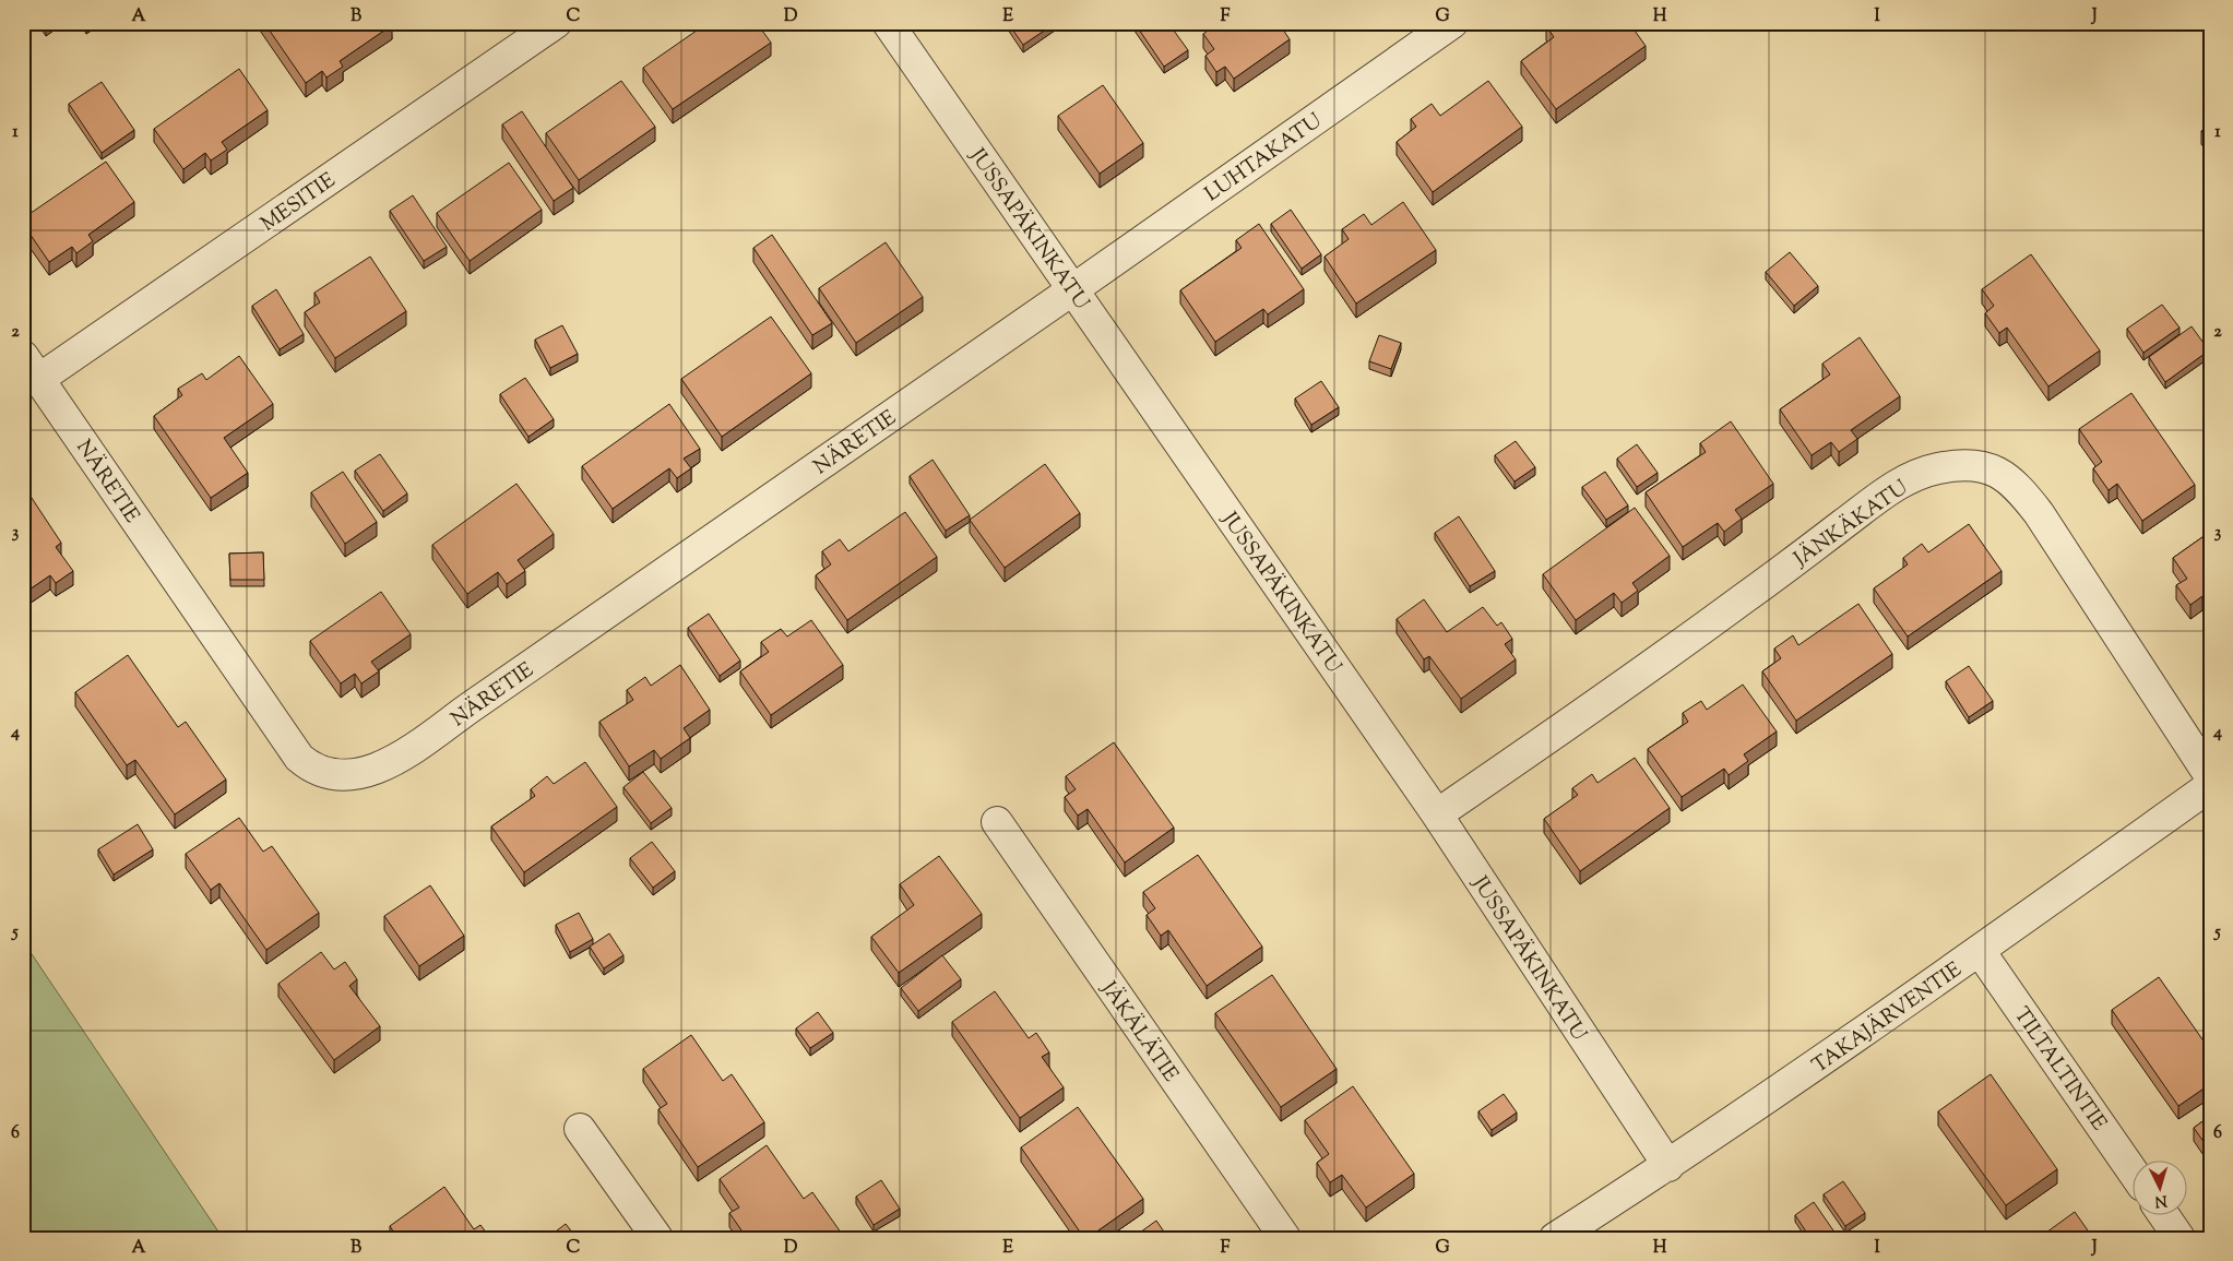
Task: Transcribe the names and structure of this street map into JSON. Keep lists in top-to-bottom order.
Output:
{
  "streets": {
    "street": [
      "LUHTAKATU",
      "MESITIE",
      "JUSSAPÄKINKATU",
      "NÄRETIE",
      "JÄNKÄKATU",
      "TAKAJÄRVENTIE",
      "JÄKÄLÄTIE",
      "TILTALTINTIE"
    ]
  },
  "crossings": [
    ["LUHTAKATU", "JUSSAPÄKINKATU"],
    ["LUHTAKATU", "NÄRETIE"],
    ["MESITIE", "NÄRETIE"],
    ["JUSSAPÄKINKATU", "NÄRETIE"],
    ["JUSSAPÄKINKATU", "JÄNKÄKATU"],
    ["JUSSAPÄKINKATU", "TAKAJÄRVENTIE"],
    ["TAKAJÄRVENTIE", "TILTALTINTIE"]
  ],
  "north": "bottom",
  "grid": {
    "columns": [
      "A",
      "B",
      "C",
      "D",
      "E",
      "F",
      "G",
      "H",
      "I",
      "J"
    ],
    "rows": [
      "1",
      "2",
      "3",
      "4",
      "5",
      "6"
    ]
  }
}
